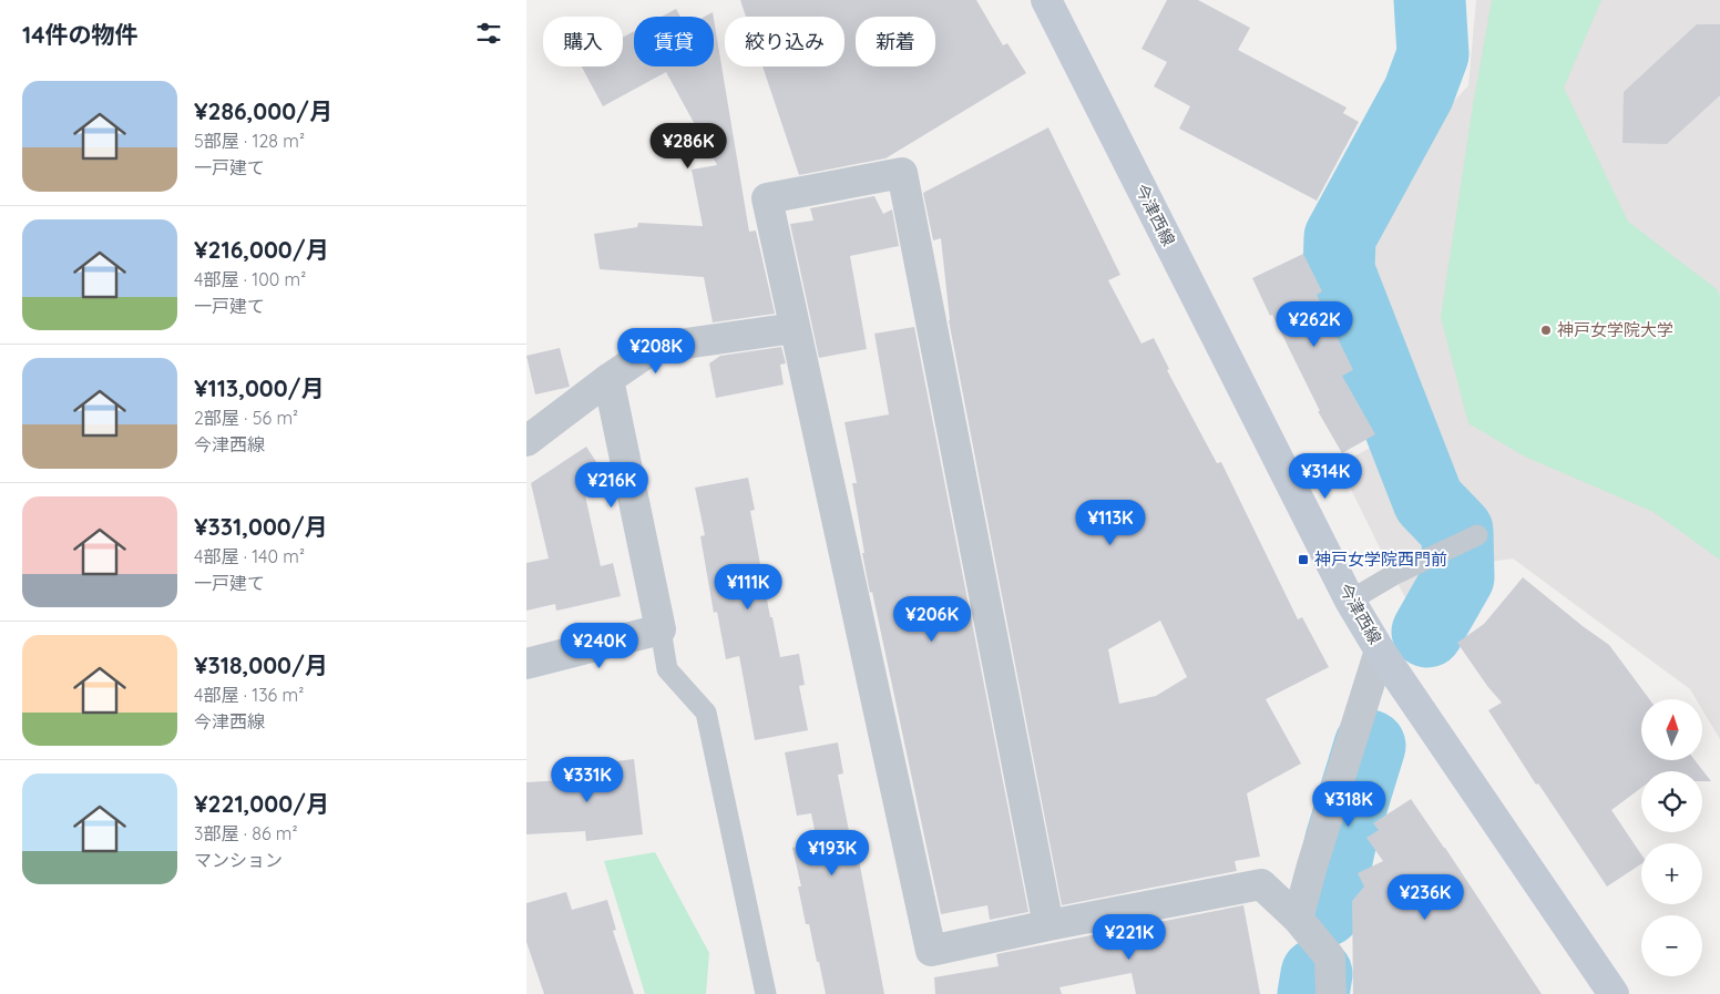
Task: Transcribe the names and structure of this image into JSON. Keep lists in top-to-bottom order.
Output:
{
  "streets": {
    "street": ["今津西線"]
  },
  "places": {
    "other": ["神戸女学院大学"],
    "transit": ["神戸女学院西門前"]
  },
  "north": "top",
  "page": {
    "heading": "14件の物件",
    "chip": [
      "購入",
      "賃貸",
      "絞り込み",
      "新着"
    ],
    "list": [
      {
        "name": "¥286,000/月",
        "note": "5部屋 · 128 m² · 一戸建て"
      },
      {
        "name": "¥216,000/月",
        "note": "4部屋 · 100 m² · 一戸建て"
      },
      {
        "name": "¥113,000/月",
        "note": "2部屋 · 56 m² · 今津西線"
      },
      {
        "name": "¥331,000/月",
        "note": "4部屋 · 140 m² · 一戸建て"
      },
      {
        "name": "¥318,000/月",
        "note": "4部屋 · 136 m² · 今津西線"
      },
      {
        "name": "¥221,000/月",
        "note": "3部屋 · 86 m² · マンション"
      }
    ],
    "price": [
      "¥286K",
      "¥262K",
      "¥208K",
      "¥314K",
      "¥216K",
      "¥113K",
      "¥111K",
      "¥206K",
      "¥240K",
      "¥331K",
      "¥318K",
      "¥193K",
      "¥236K",
      "¥221K"
    ],
    "map_buttons": ["+", "−"]
  }
}
